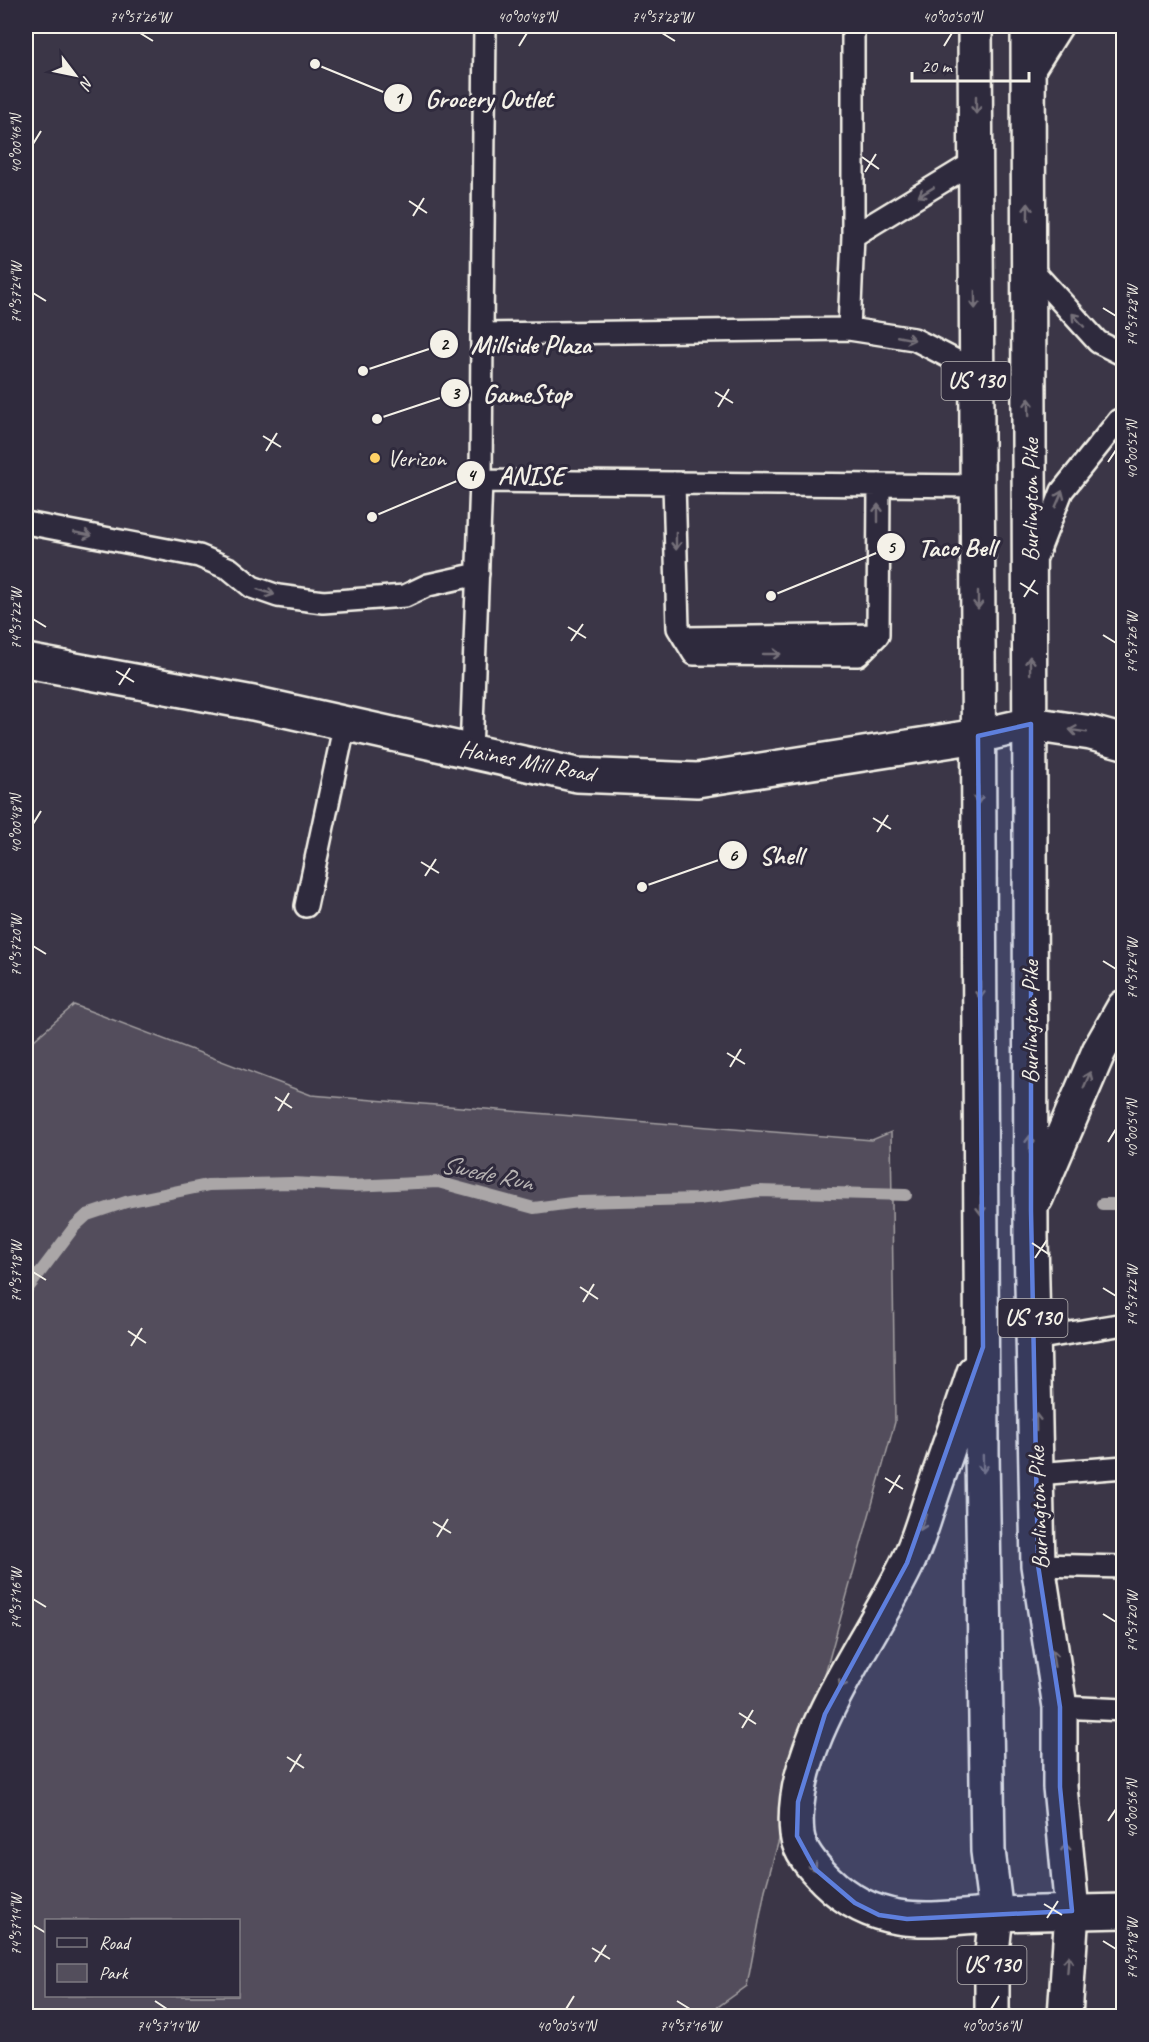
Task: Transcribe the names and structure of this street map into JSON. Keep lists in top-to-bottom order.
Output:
{
  "streets": {
    "main road": ["US 130", "Burlington Pike", "Haines Mill Road"]
  },
  "crossings": [
    ["Burlington Pike", "Haines Mill Road"]
  ],
  "water": ["Swede Run"],
  "places": [
    "Grocery Outlet",
    "Millside Plaza",
    "GameStop",
    "Verizon",
    "ANISE",
    "Taco Bell",
    "Shell"
  ],
  "legend": ["Road", "Park"],
  "scale_bar": "20 m",
  "north": "bottom right",
  "coordinates": [
    "74°57'26\"W",
    "40°00'48\"N",
    "74°57'28\"W",
    "40°00'50\"N",
    "40°00'46\"N",
    "74°57'24\"W",
    "40°00'52\"N",
    "74°57'22\"W",
    "74°57'20\"W",
    "40°00'54\"N",
    "74°57'18\"W",
    "74°57'16\"W",
    "40°00'56\"N",
    "74°57'14\"W"
  ]
}
